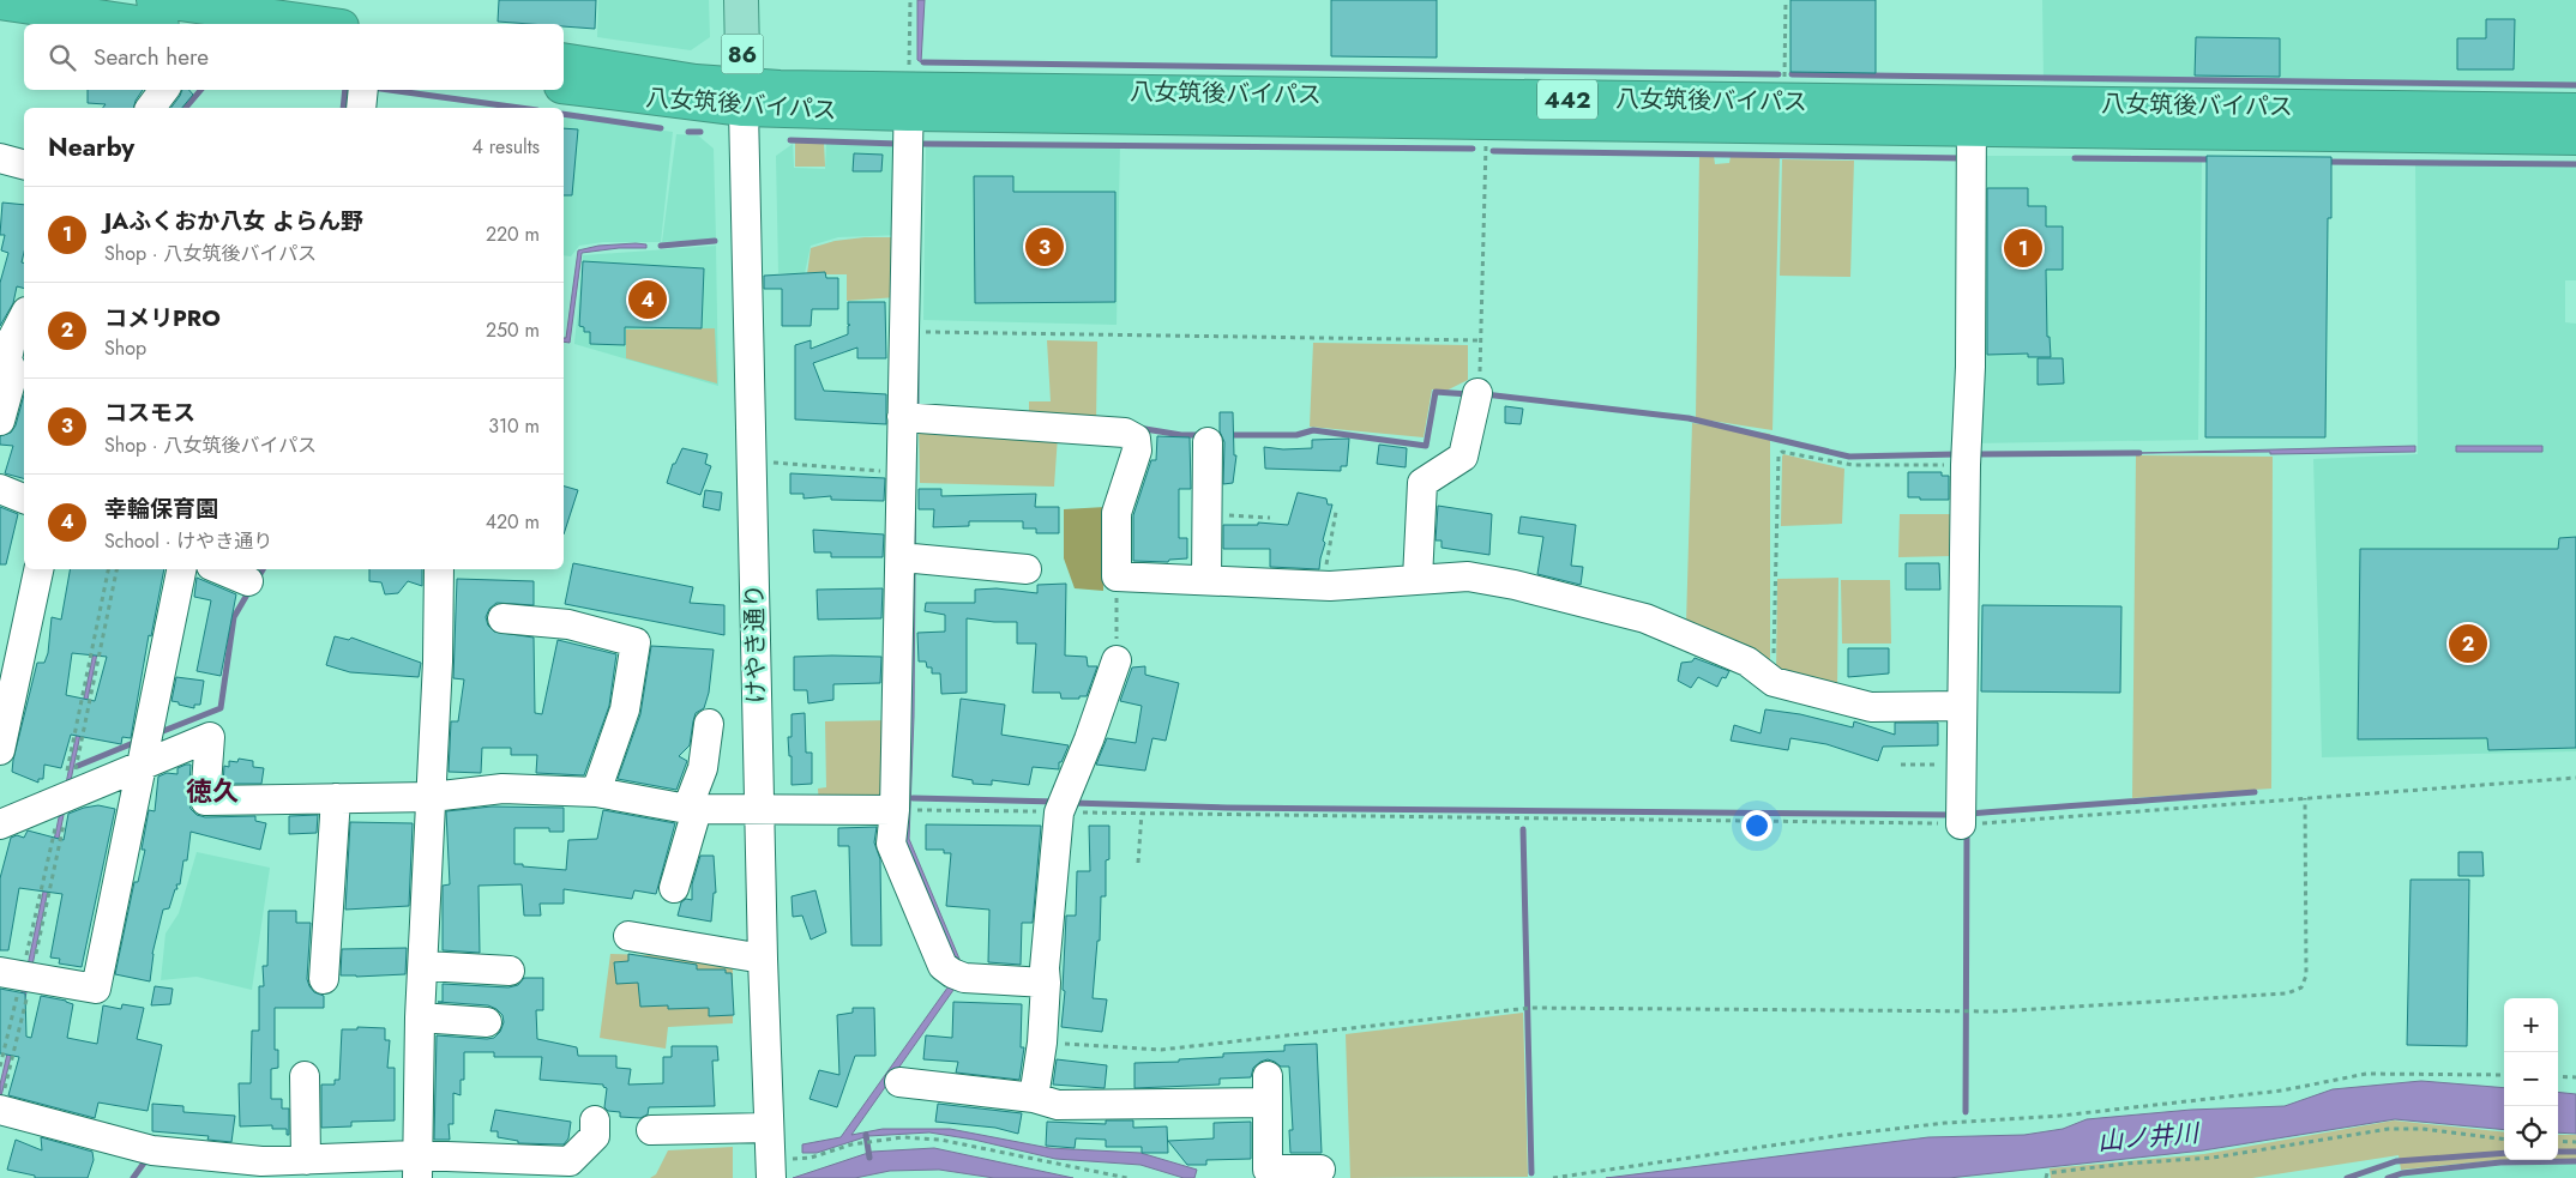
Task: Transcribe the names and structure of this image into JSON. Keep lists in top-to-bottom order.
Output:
{
  "streets": {
    "highway": ["八女筑後バイパス", "442"],
    "main road": ["86"],
    "street": ["けやき通り"]
  },
  "crossings": [
    ["86", "八女筑後バイパス"],
    ["86", "けやき通り"],
    ["八女筑後バイパス", "けやき通り"]
  ],
  "districts": ["徳久"],
  "water": ["山ノ井川"],
  "page": {
    "search": "Search here",
    "heading": ["Nearby", "4 results"],
    "list": [
      {
        "mark": "1",
        "name": "JAふくおか八女 よらん野",
        "note": "Shop · 八女筑後バイパス",
        "value": "220 m"
      },
      {
        "mark": "2",
        "name": "コメリPRO",
        "note": "Shop",
        "value": "250 m"
      },
      {
        "mark": "3",
        "name": "コスモス",
        "note": "Shop · 八女筑後バイパス",
        "value": "310 m"
      },
      {
        "mark": "4",
        "name": "幸輪保育園",
        "note": "School · けやき通り",
        "value": "420 m"
      }
    ],
    "pins": [
      "3",
      "1",
      "4",
      "2"
    ],
    "map_buttons": ["+", "−"]
  }
}
